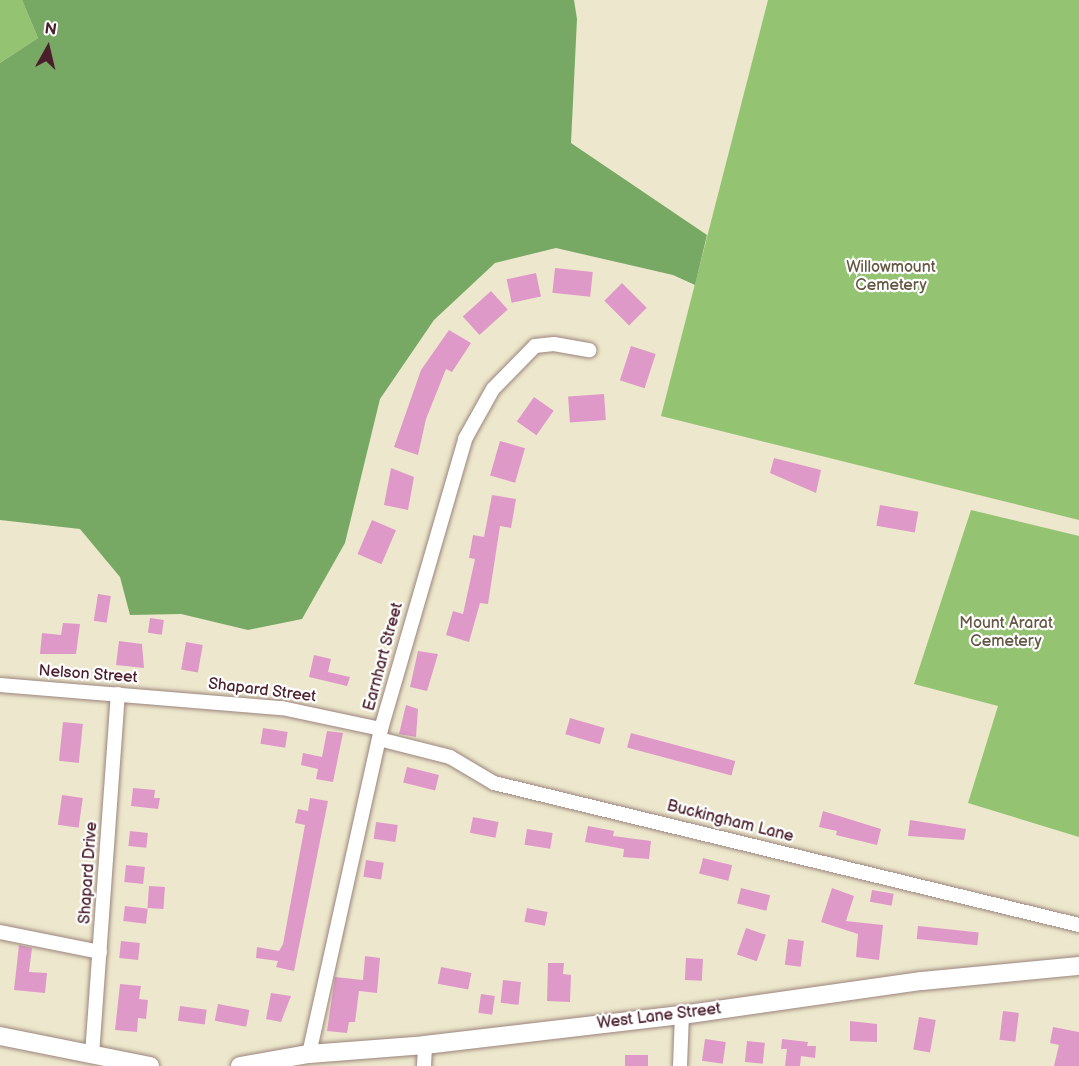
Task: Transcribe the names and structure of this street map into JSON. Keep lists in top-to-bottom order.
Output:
{
  "streets": {
    "street": [
      "Earnhart Street",
      "Nelson Street",
      "Shapard Street",
      "Buckingham Lane",
      "Shapard Drive",
      "West Lane Street"
    ]
  },
  "crossings": [
    ["Earnhart Street", "Shapard Street"],
    ["Earnhart Street", "Buckingham Lane"],
    ["Earnhart Street", "West Lane Street"],
    ["Nelson Street", "Shapard Street"],
    ["Nelson Street", "Shapard Drive"],
    ["Shapard Street", "Buckingham Lane"]
  ],
  "parks": ["Willowmount Cemetery", "Mount Ararat Cemetery"],
  "north": "top"
}
